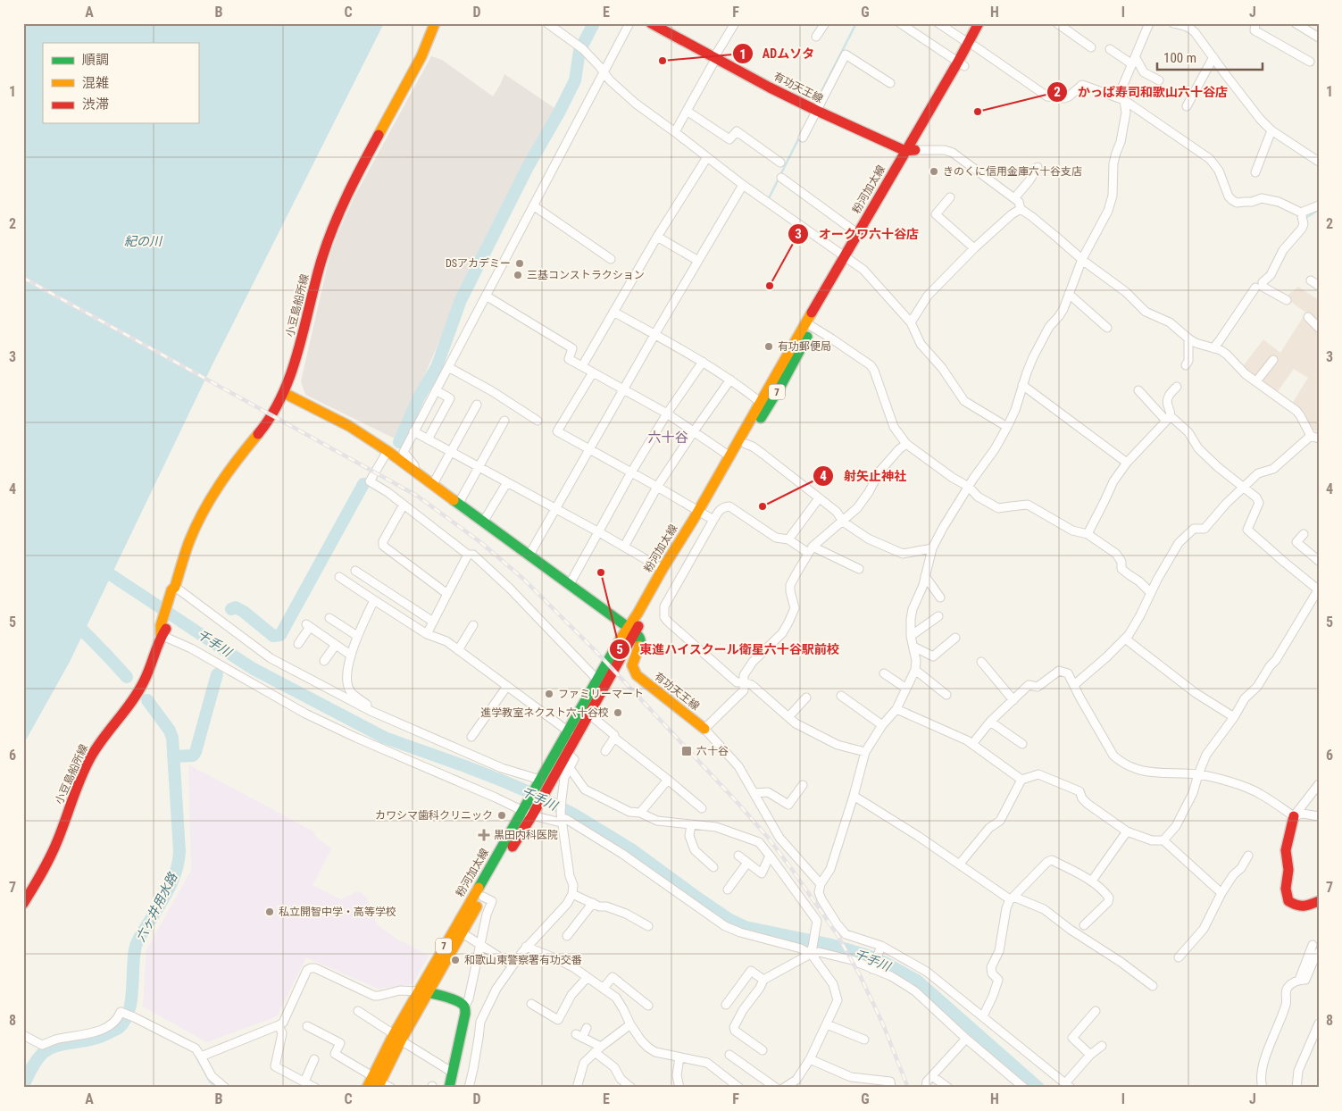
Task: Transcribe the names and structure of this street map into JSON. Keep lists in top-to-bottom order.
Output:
{
  "streets": {
    "main road": [
      "有功天王線",
      "粉河加太線",
      "小豆島船所線",
      "7"
    ]
  },
  "crossings": [
    ["有功天王線", "粉河加太線"]
  ],
  "districts": ["六十谷"],
  "water": ["紀の川", "千手川", "六ヶ井用水路"],
  "places": {
    "other": [
      "ADムソタ",
      "かっぱ寿司和歌山六十谷店",
      "きのくに信用金庫六十谷支店",
      "DSアカデミー",
      "三基コンストラクション",
      "オークワ六十谷店",
      "有功郵便局",
      "射矢止神社",
      "東進ハイスクール衛星六十谷駅前校",
      "ファミリーマート",
      "進学教室ネクスト六十谷校",
      "カワシマ歯科クリニック",
      "私立開智中学・高等学校",
      "和歌山東警察署有功交番"
    ],
    "transit": ["六十谷"],
    "health": ["黒田内科医院"]
  },
  "legend": ["順調", "混雑", "渋滞"],
  "scale_bar": "100 m",
  "grid": {
    "columns": [
      "A",
      "B",
      "C",
      "D",
      "E",
      "F",
      "G",
      "H",
      "I",
      "J"
    ],
    "rows": [
      "1",
      "2",
      "3",
      "4",
      "5",
      "6",
      "7",
      "8"
    ]
  }
}
